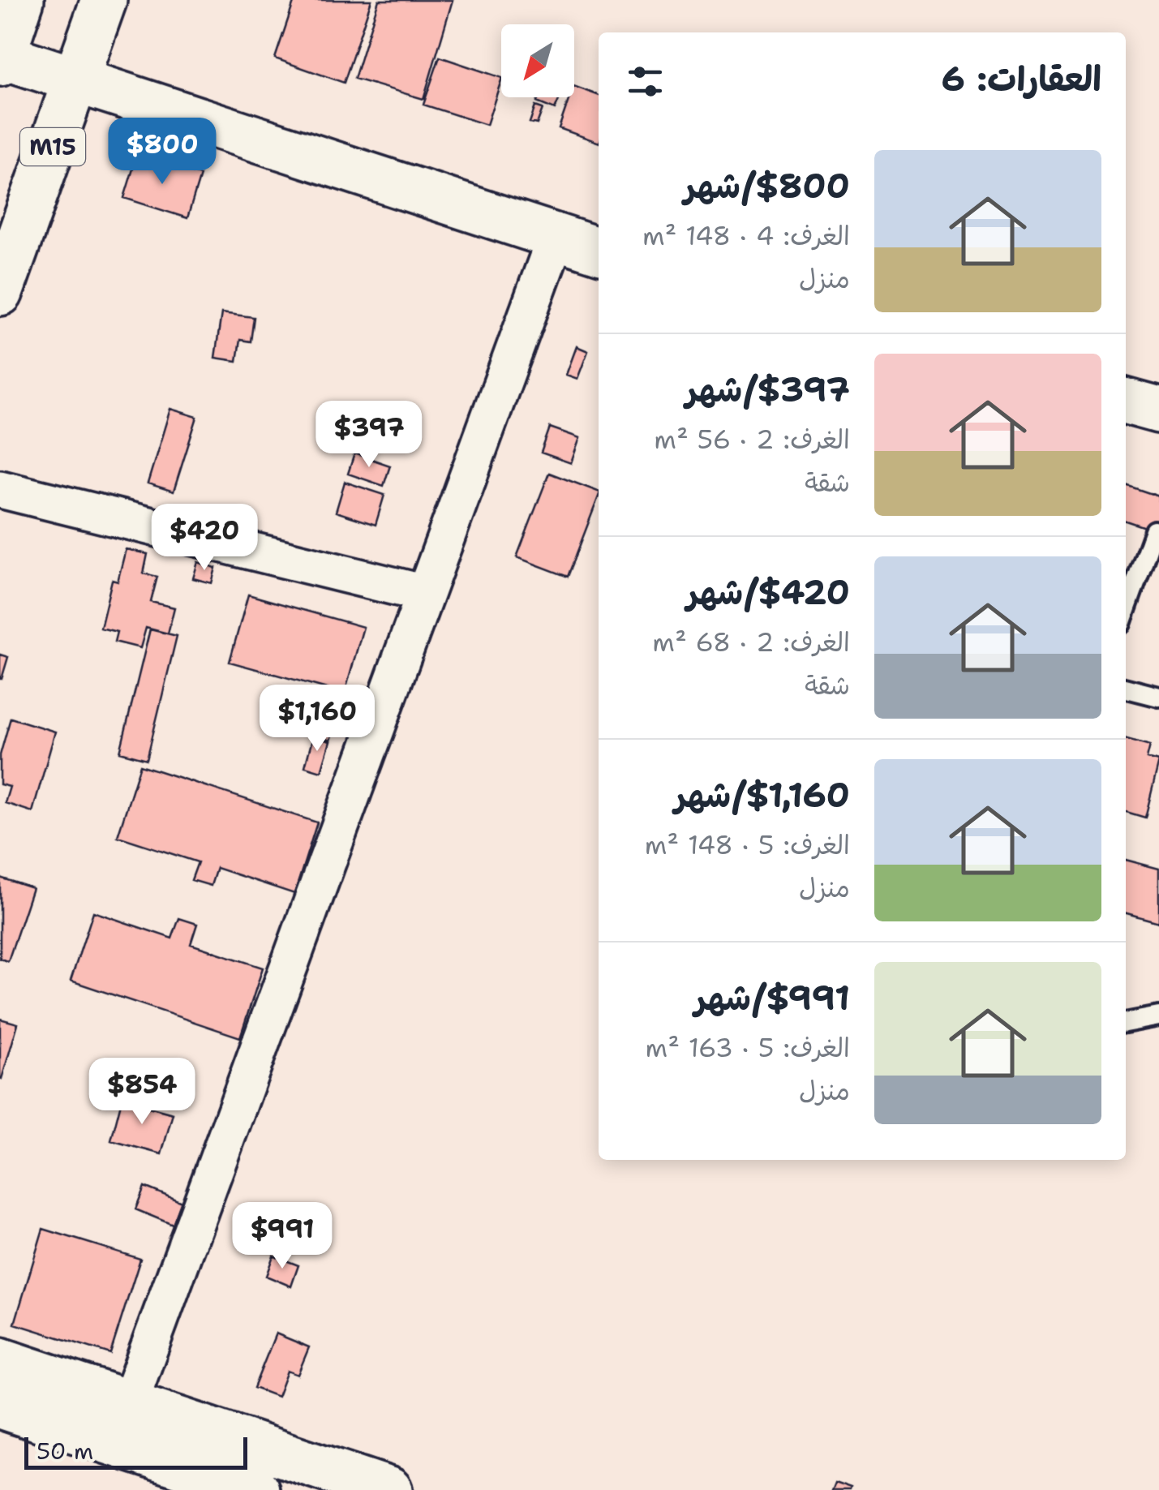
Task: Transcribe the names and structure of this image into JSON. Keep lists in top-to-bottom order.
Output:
{
  "streets": {
    "main road": ["M15"]
  },
  "scale_bar": "50 m",
  "north": "bottom left",
  "page": {
    "heading": "العقارات: 6",
    "price": [
      "$800",
      "$397",
      "$420",
      "$1,160",
      "$854",
      "$991"
    ],
    "list": [
      {
        "name": "$800/شهر",
        "note": "الغرف: 4 · 148 m² · منزل"
      },
      {
        "name": "$397/شهر",
        "note": "الغرف: 2 · 56 m² · شقة"
      },
      {
        "name": "$420/شهر",
        "note": "الغرف: 2 · 68 m² · شقة"
      },
      {
        "name": "$1,160/شهر",
        "note": "الغرف: 5 · 148 m² · منزل"
      },
      {
        "name": "$991/شهر",
        "note": "الغرف: 5 · 163 m² · منزل"
      }
    ],
    "scale": "50 m"
  }
}
